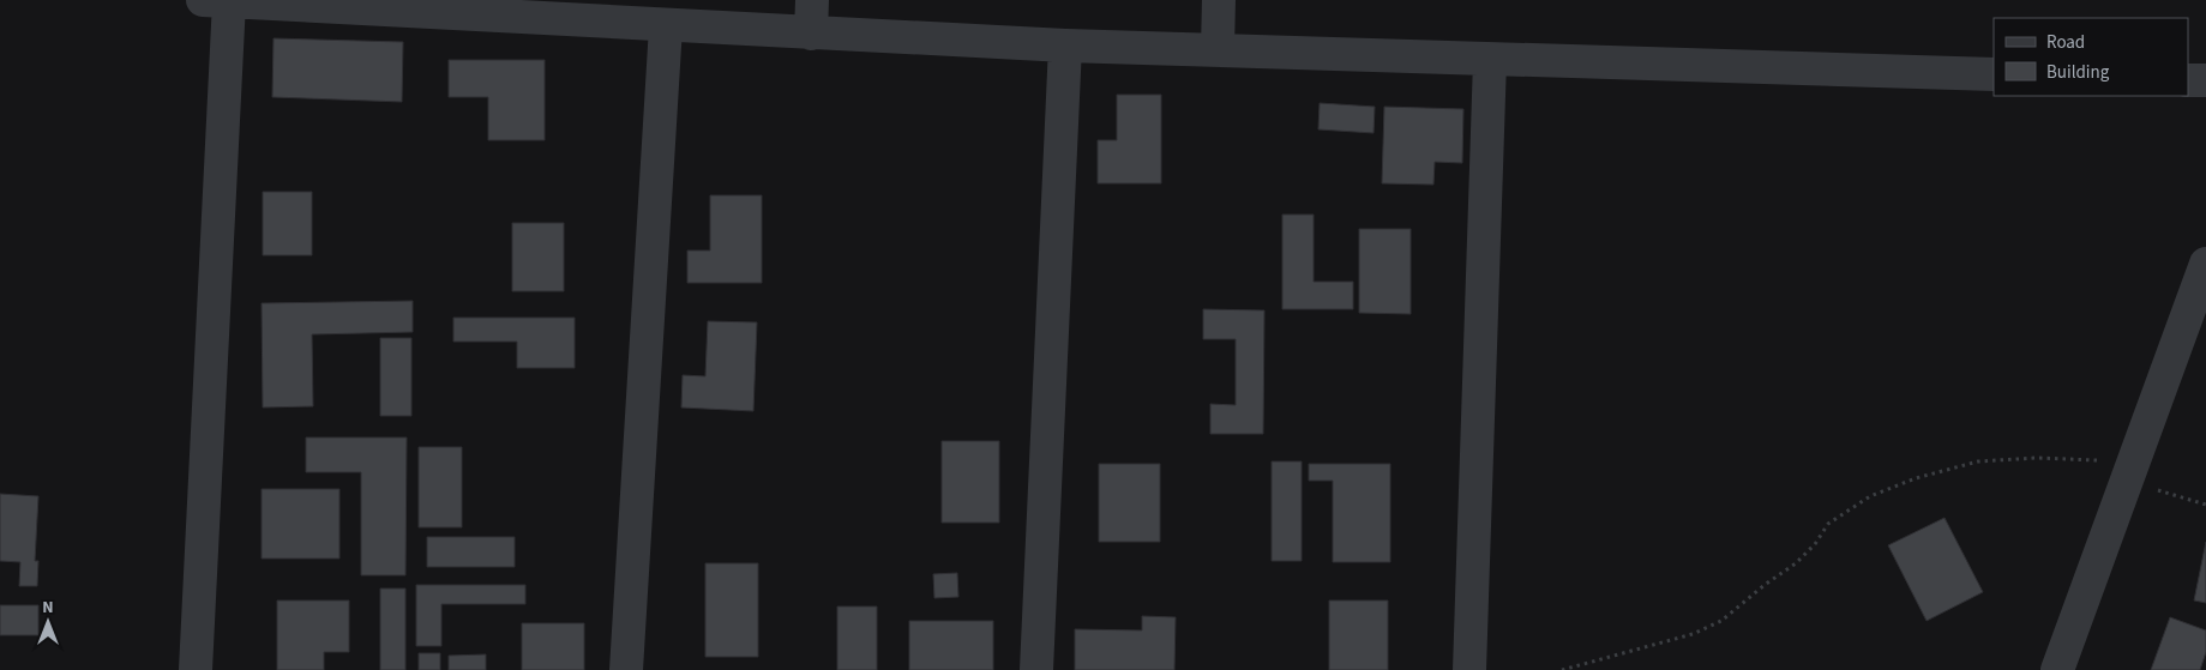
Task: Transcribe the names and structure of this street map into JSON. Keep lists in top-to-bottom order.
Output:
{
  "legend": ["Road", "Building"],
  "north": "top"
}
